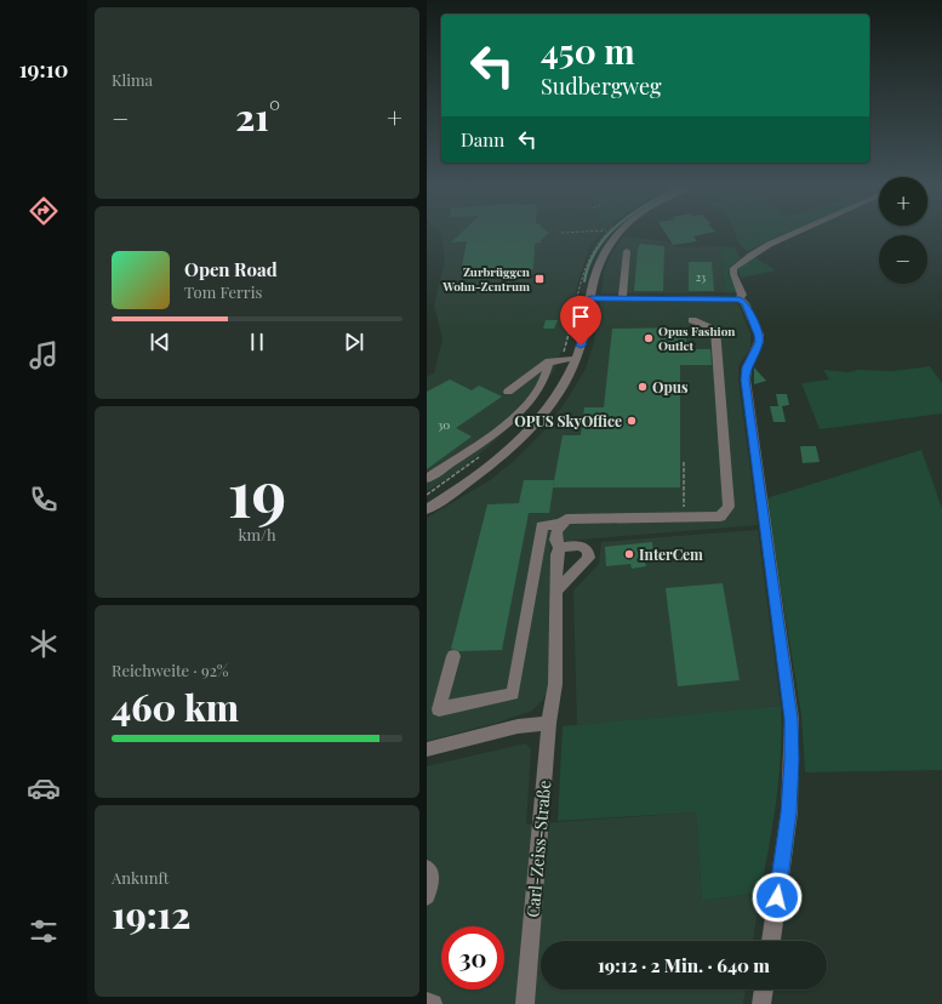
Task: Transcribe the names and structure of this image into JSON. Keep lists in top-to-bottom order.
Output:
{
  "streets": {
    "street": ["Carl-Zeiss-Straße"]
  },
  "places": {
    "transit": ["Zurbrüggen Wohn-Zentrum"],
    "other": [
      "Opus Fashion Outlet",
      "Opus",
      "OPUS SkyOffice",
      "InterCem"
    ]
  },
  "house_numbers": ["23", "30"],
  "page": {
    "tabs": "19:10",
    "tile": [
      "Klima",
      ["19", "km/h"],
      ["Reichweite · 92%", "460 km"],
      ["Ankunft", "19:12"]
    ],
    "turn": ["450 m", "Sudbergweg"],
    "heat": ["−", "21°", "+"],
    "then": "Dann",
    "map_buttons": ["+", "−"],
    "song": ["Open Road", "Tom Ferris"],
    "limit": "30",
    "trip": "19:12 · 2 Min. · 640 m"
  }
}
